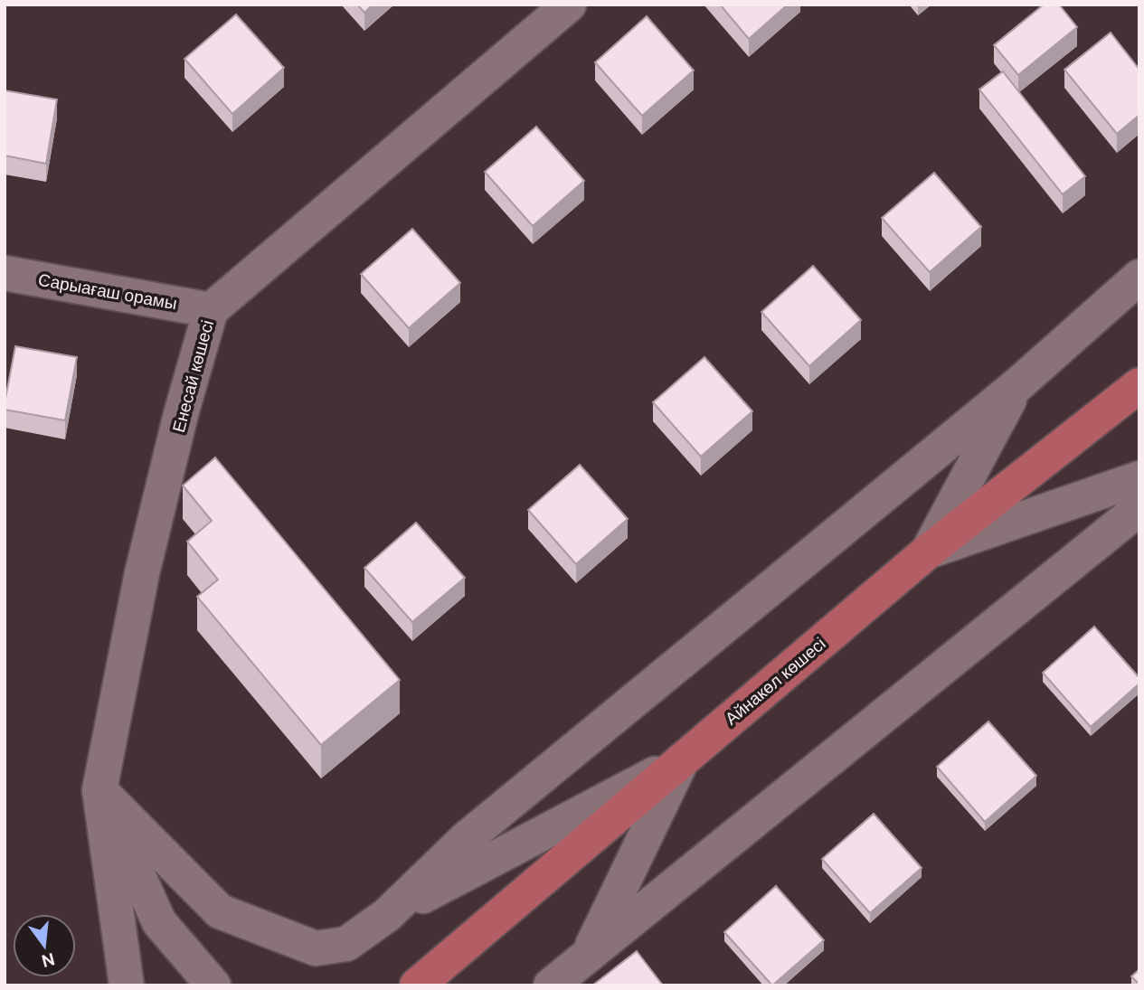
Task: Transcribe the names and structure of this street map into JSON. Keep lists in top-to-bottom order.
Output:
{
  "streets": {
    "main road": ["Айнакөл көшесі"],
    "street": ["Сарыағаш орамы", "Енесай көшесі"]
  },
  "crossings": [
    ["Сарыағаш орамы", "Енесай көшесі"]
  ],
  "north": "bottom"
}
